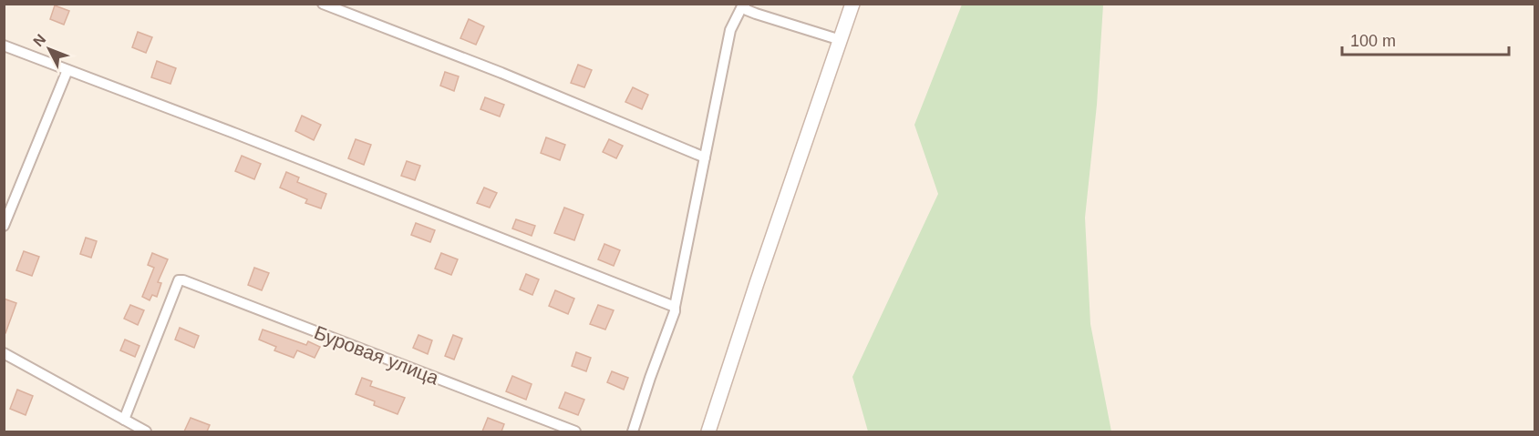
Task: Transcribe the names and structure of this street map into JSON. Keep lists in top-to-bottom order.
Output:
{
  "streets": {
    "street": ["Буровая улица"]
  },
  "scale_bar": "100 m",
  "north": "top left"
}
